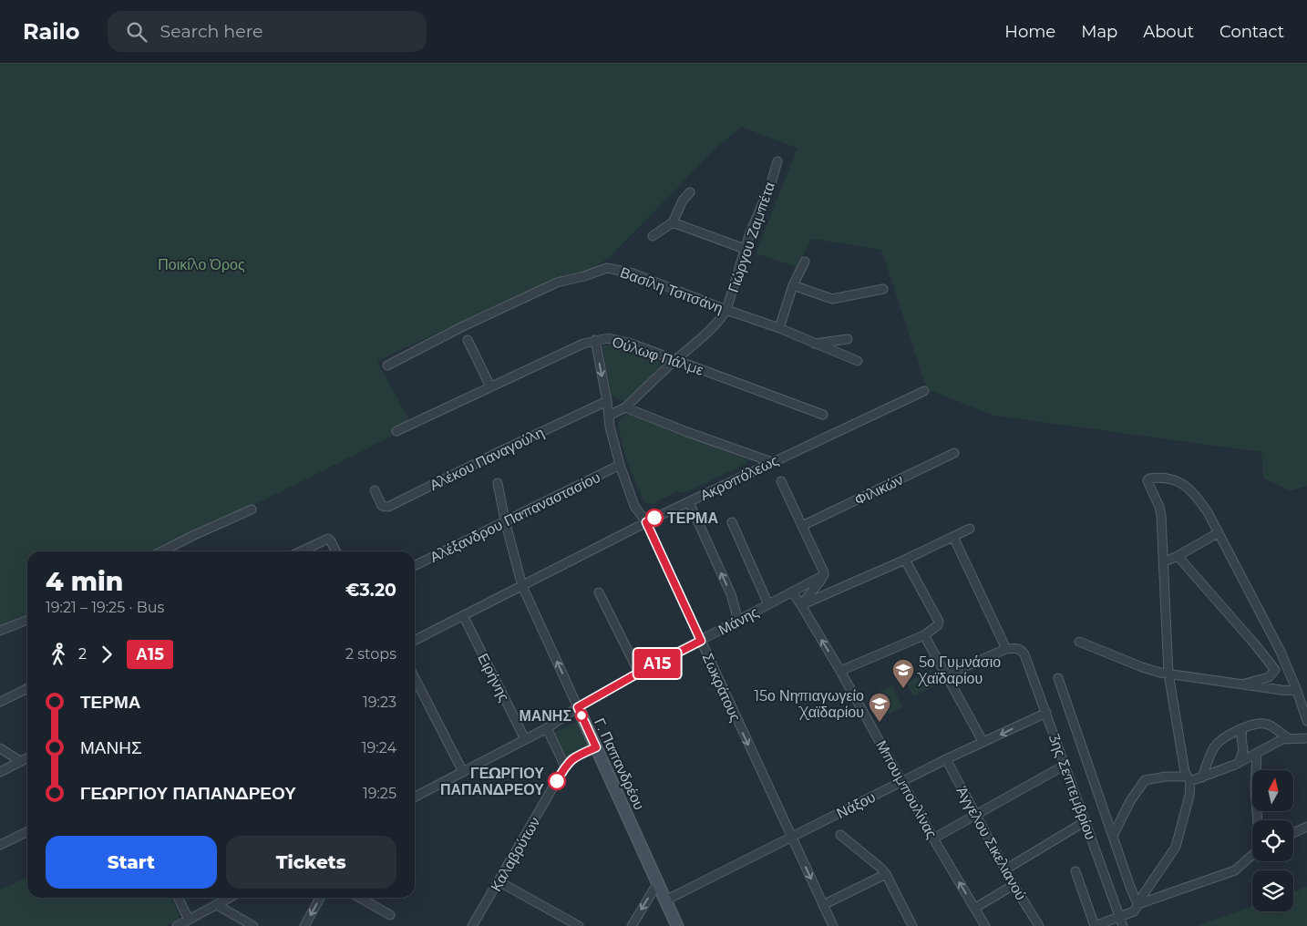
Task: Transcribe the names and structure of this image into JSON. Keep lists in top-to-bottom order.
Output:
{
  "streets": {
    "street": [
      "Γιώργου Ζαμπέτα",
      "Βασίλη Τσιτσάνη",
      "Ούλωφ Πάλμε",
      "Αλέκου Παναγούλη",
      "Ακροπόλεως",
      "Φιλικών",
      "Αλέξανδρου Παπαναστασίου",
      "Μάνης",
      "Ειρήνης",
      "Σωκράτους",
      "Γ. Παπανδρέου",
      "3ης Σεπτεμβρίου",
      "Μπουμπουλίνας",
      "Νάξου",
      "Άγγελου Σικελιανού",
      "Καλαβρύτων"
    ]
  },
  "crossings": [
    ["Γιώργου Ζαμπέτα", "Βασίλη Τσιτσάνη"],
    ["Γιώργου Ζαμπέτα", "Ούλωφ Πάλμε"],
    ["Ούλωφ Πάλμε", "Σωκράτους"],
    ["Αλέκου Παναγούλη", "Σωκράτους"],
    ["Ακροπόλεως", "Ειρήνης"],
    ["Ακροπόλεως", "Σωκράτους"],
    ["Ακροπόλεως", "Γ. Παπανδρέου"],
    ["Αλέξανδρου Παπαναστασίου", "Σωκράτους"],
    ["Αλέξανδρου Παπαναστασίου", "Γ. Παπανδρέου"],
    ["Μάνης", "Ειρήνης"],
    ["Μάνης", "Σωκράτους"],
    ["Μάνης", "Γ. Παπανδρέου"],
    ["Σωκράτους", "Νάξου"],
    ["Γ. Παπανδρέου", "Νάξου"],
    ["Γ. Παπανδρέου", "Καλαβρύτων"],
    ["3ης Σεπτεμβρίου", "Νάξου"],
    ["Μπουμπουλίνας", "Νάξου"],
    ["Νάξου", "Άγγελου Σικελιανού"]
  ],
  "one_way": ["Σωκράτους"],
  "parks": ["Ποικίλο Όρος"],
  "places": {
    "other": ["ΤΕΡΜΑ", "ΜΑΝΗΣ", "ΓΕΩΡΓΙΟΥ ΠΑΠΑΝΔΡΕΟΥ"],
    "school or university": ["5ο Γυμνάσιο Χαϊδαρίου", "15ο Νηπιαγωγείο Χαϊδαρίου"]
  },
  "lines": ["bus line Α15"],
  "north": "top",
  "page": {
    "header": "Railo",
    "search": "Search here",
    "nav": [
      "Home",
      "Map",
      "About",
      "Contact"
    ],
    "on_map": "Α15",
    "heading": ["4 min", "19:21 – 19:25 · Bus", "€3.20"],
    "legs": ["2", "Α15", "2 stops"],
    "list": [
      {
        "name": "ΤΕΡΜΑ",
        "value": "19:23"
      },
      {
        "name": "ΜΑΝΗΣ",
        "value": "19:24"
      },
      {
        "name": "ΓΕΩΡΓΙΟΥ ΠΑΠΑΝΔΡΕΟΥ",
        "value": "19:25"
      }
    ],
    "buttons": ["Start", "Tickets"]
  }
}
